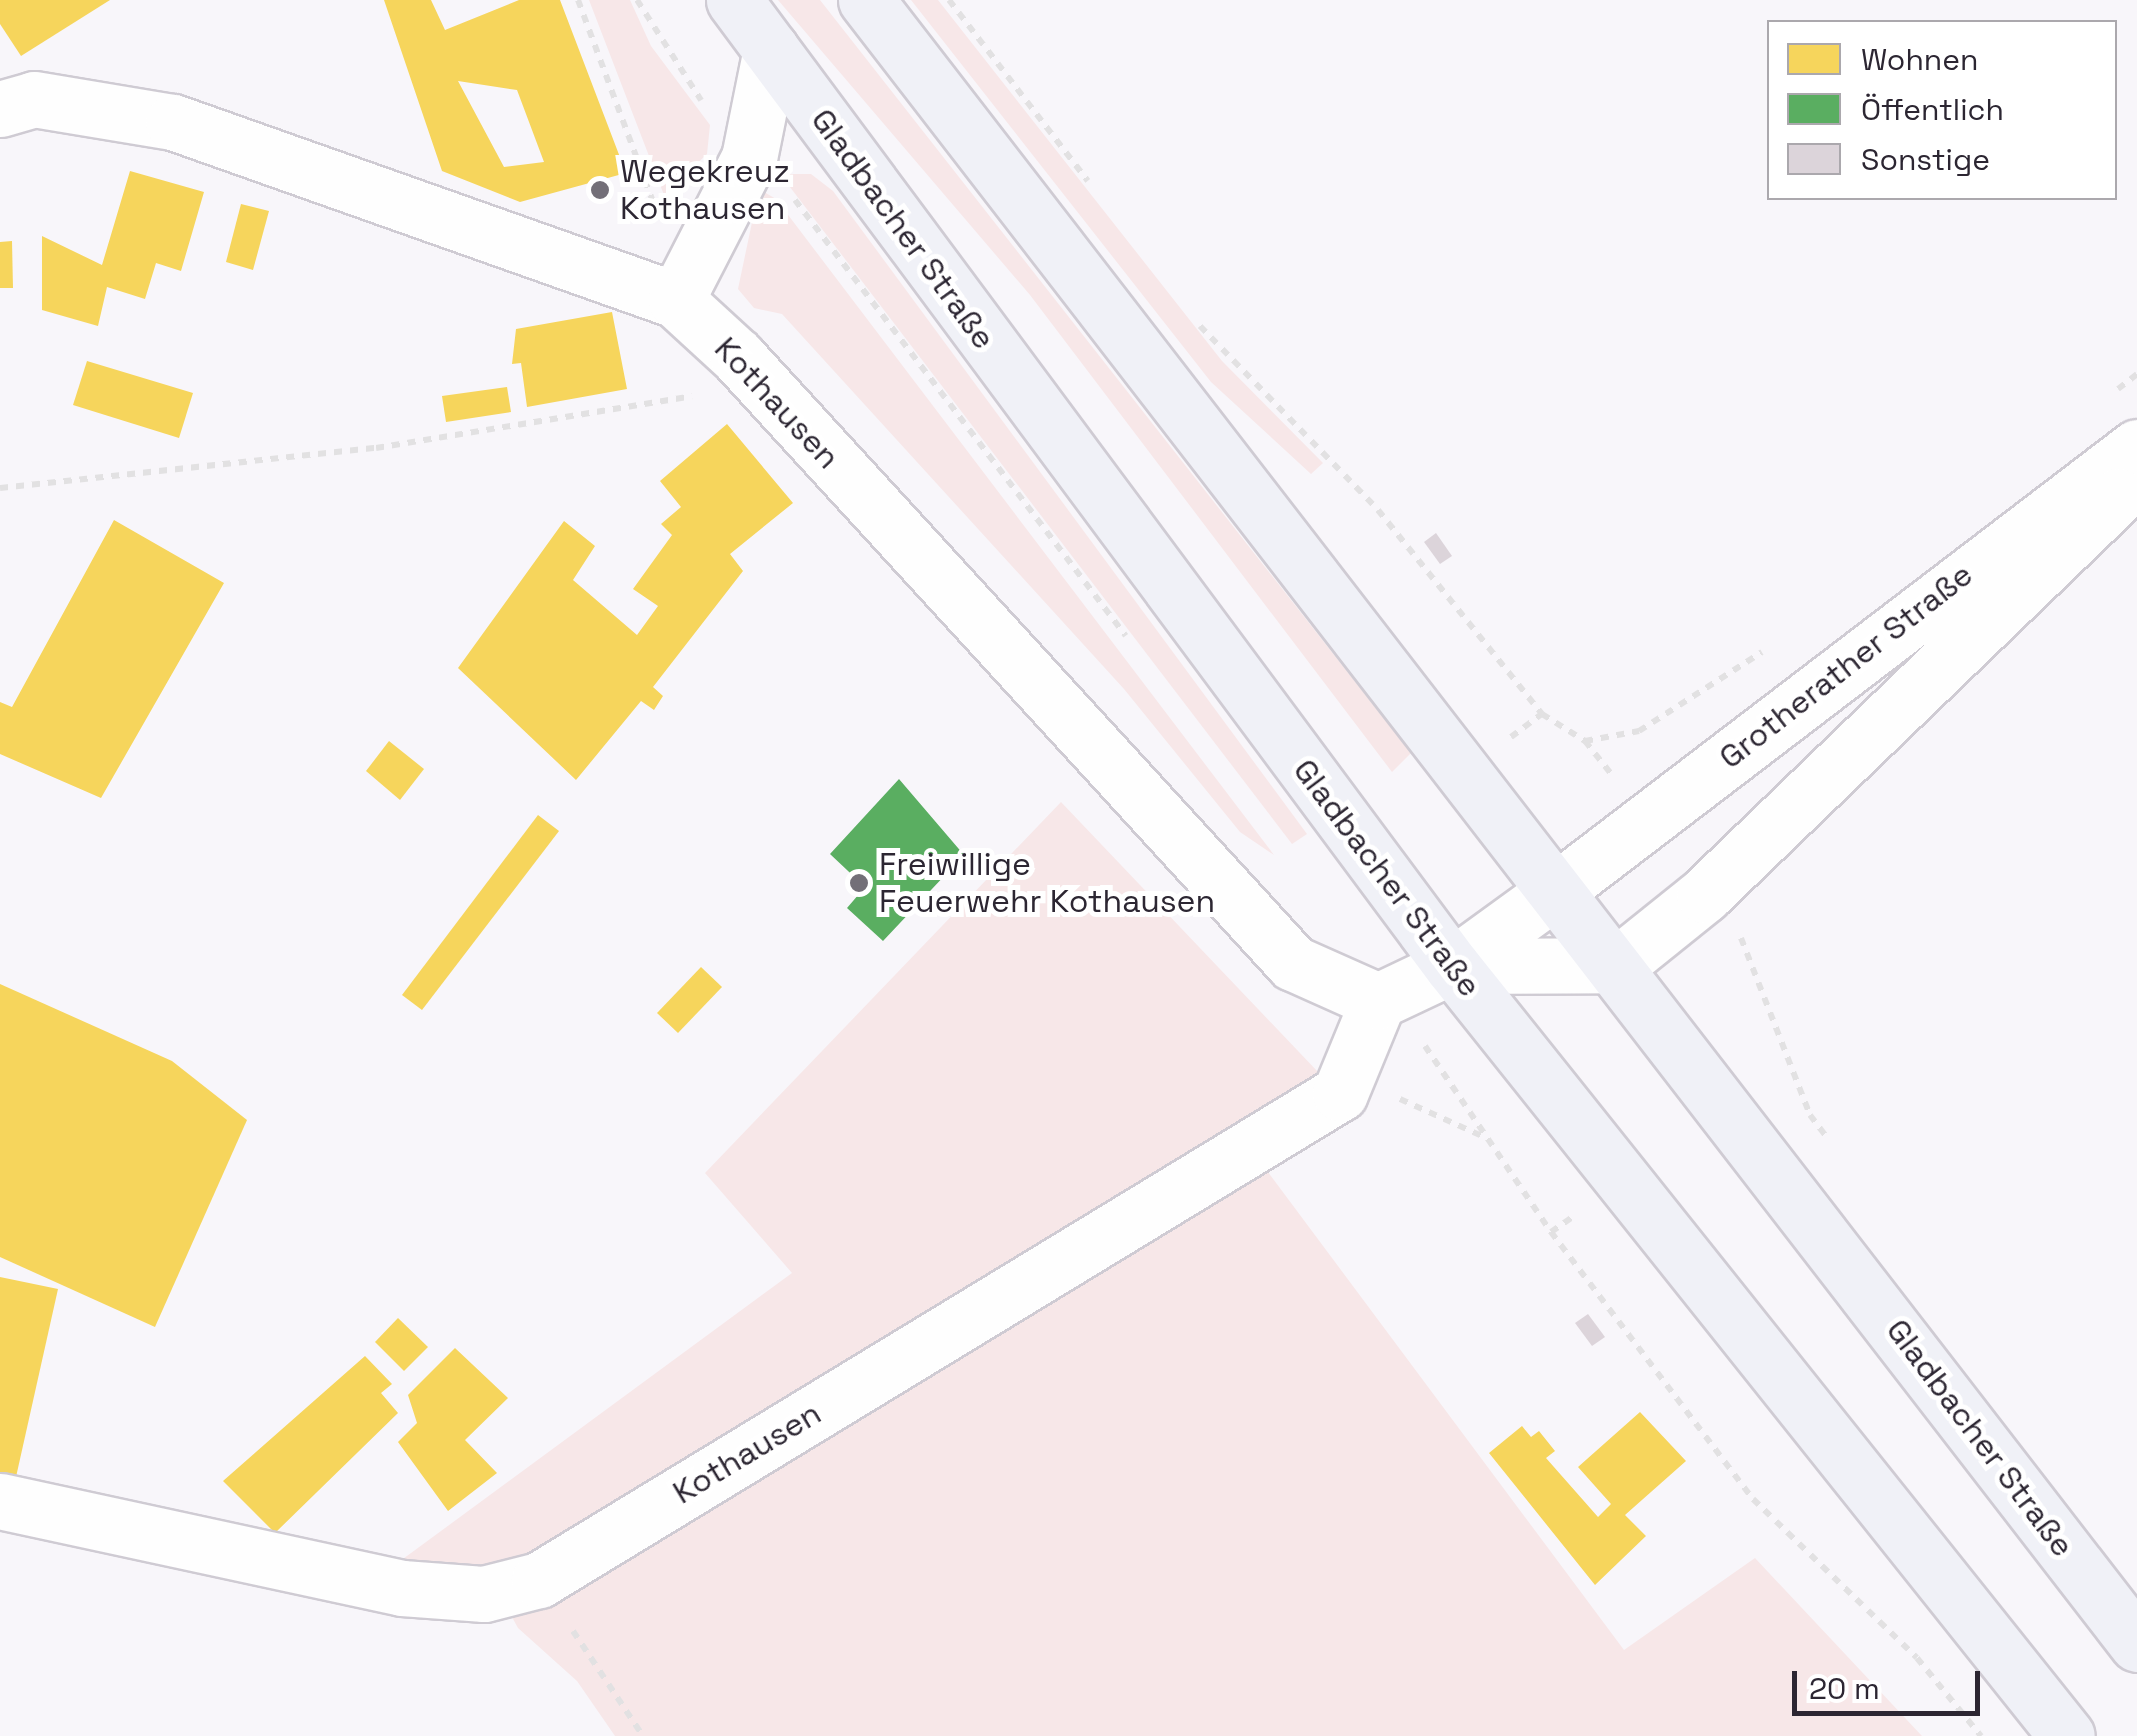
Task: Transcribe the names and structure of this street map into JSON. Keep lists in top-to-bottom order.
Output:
{
  "streets": {
    "main road": ["Gladbacher Straße"],
    "street": ["Kothausen", "Grotherather Straße"]
  },
  "crossings": [
    ["Gladbacher Straße", "Grotherather Straße"]
  ],
  "places": ["Wegekreuz Kothausen", "Freiwillige Feuerwehr Kothausen"],
  "legend": ["Wohnen", "Öffentlich", "Sonstige"],
  "scale_bar": "20 m"
}
